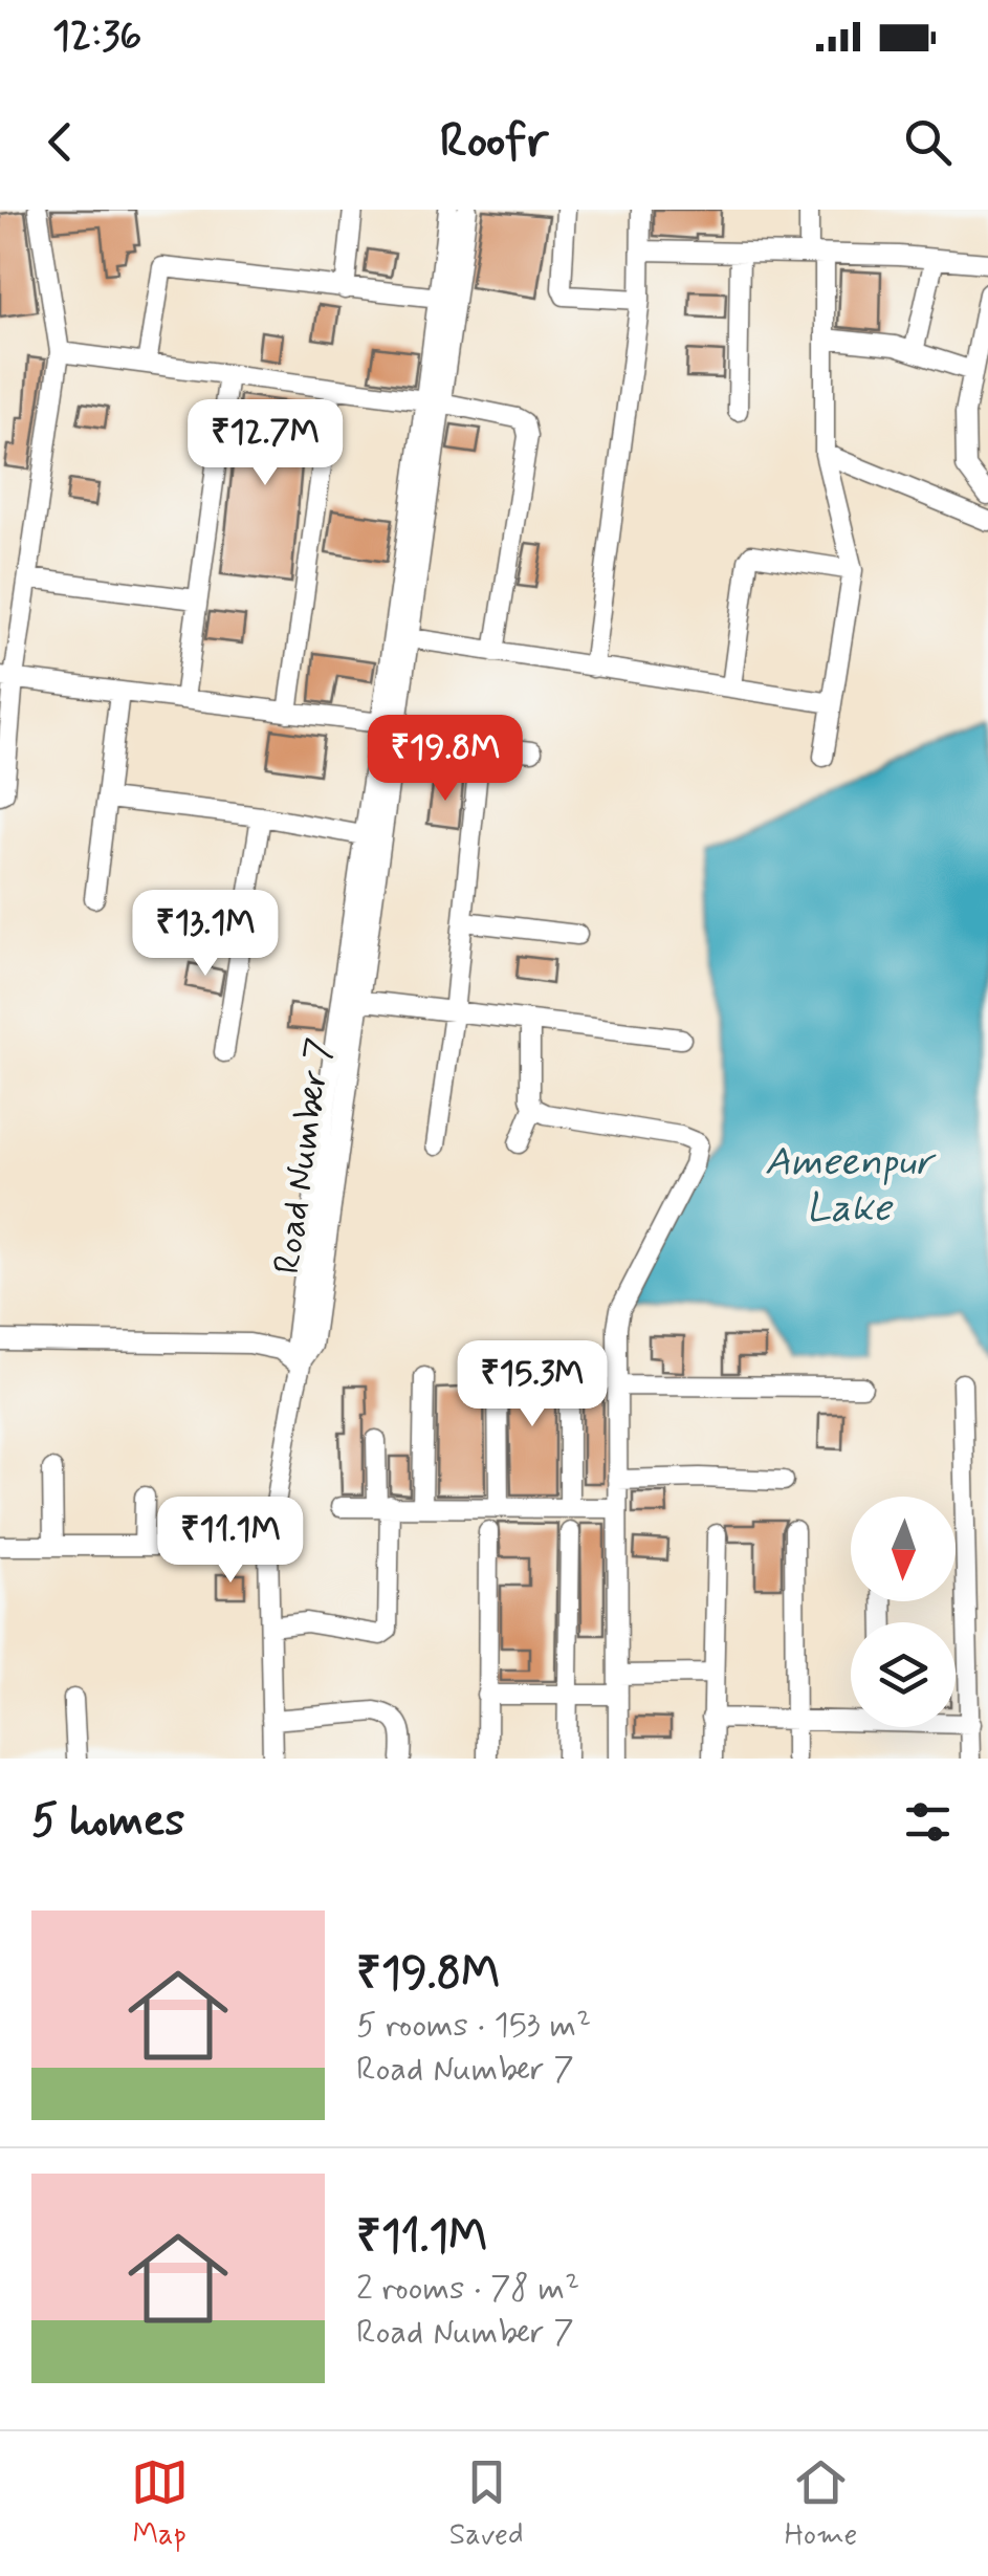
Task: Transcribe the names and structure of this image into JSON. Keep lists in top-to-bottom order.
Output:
{
  "streets": {
    "street": ["Road Number 7"]
  },
  "water": ["Ameenpur Lake"],
  "north": "bottom",
  "page": {
    "status": "12:36",
    "header": "Roofr",
    "price": [
      "₹12.7M",
      "₹19.8M",
      "₹13.1M",
      "₹15.3M",
      "₹11.1M"
    ],
    "heading": "5 homes",
    "list": [
      {
        "name": "₹19.8M",
        "note": "5 rooms · 153 m² · Road Number 7"
      },
      {
        "name": "₹11.1M",
        "note": "2 rooms · 78 m² · Road Number 7"
      }
    ],
    "tabs": ["Map", "Saved", "Home"]
  }
}
